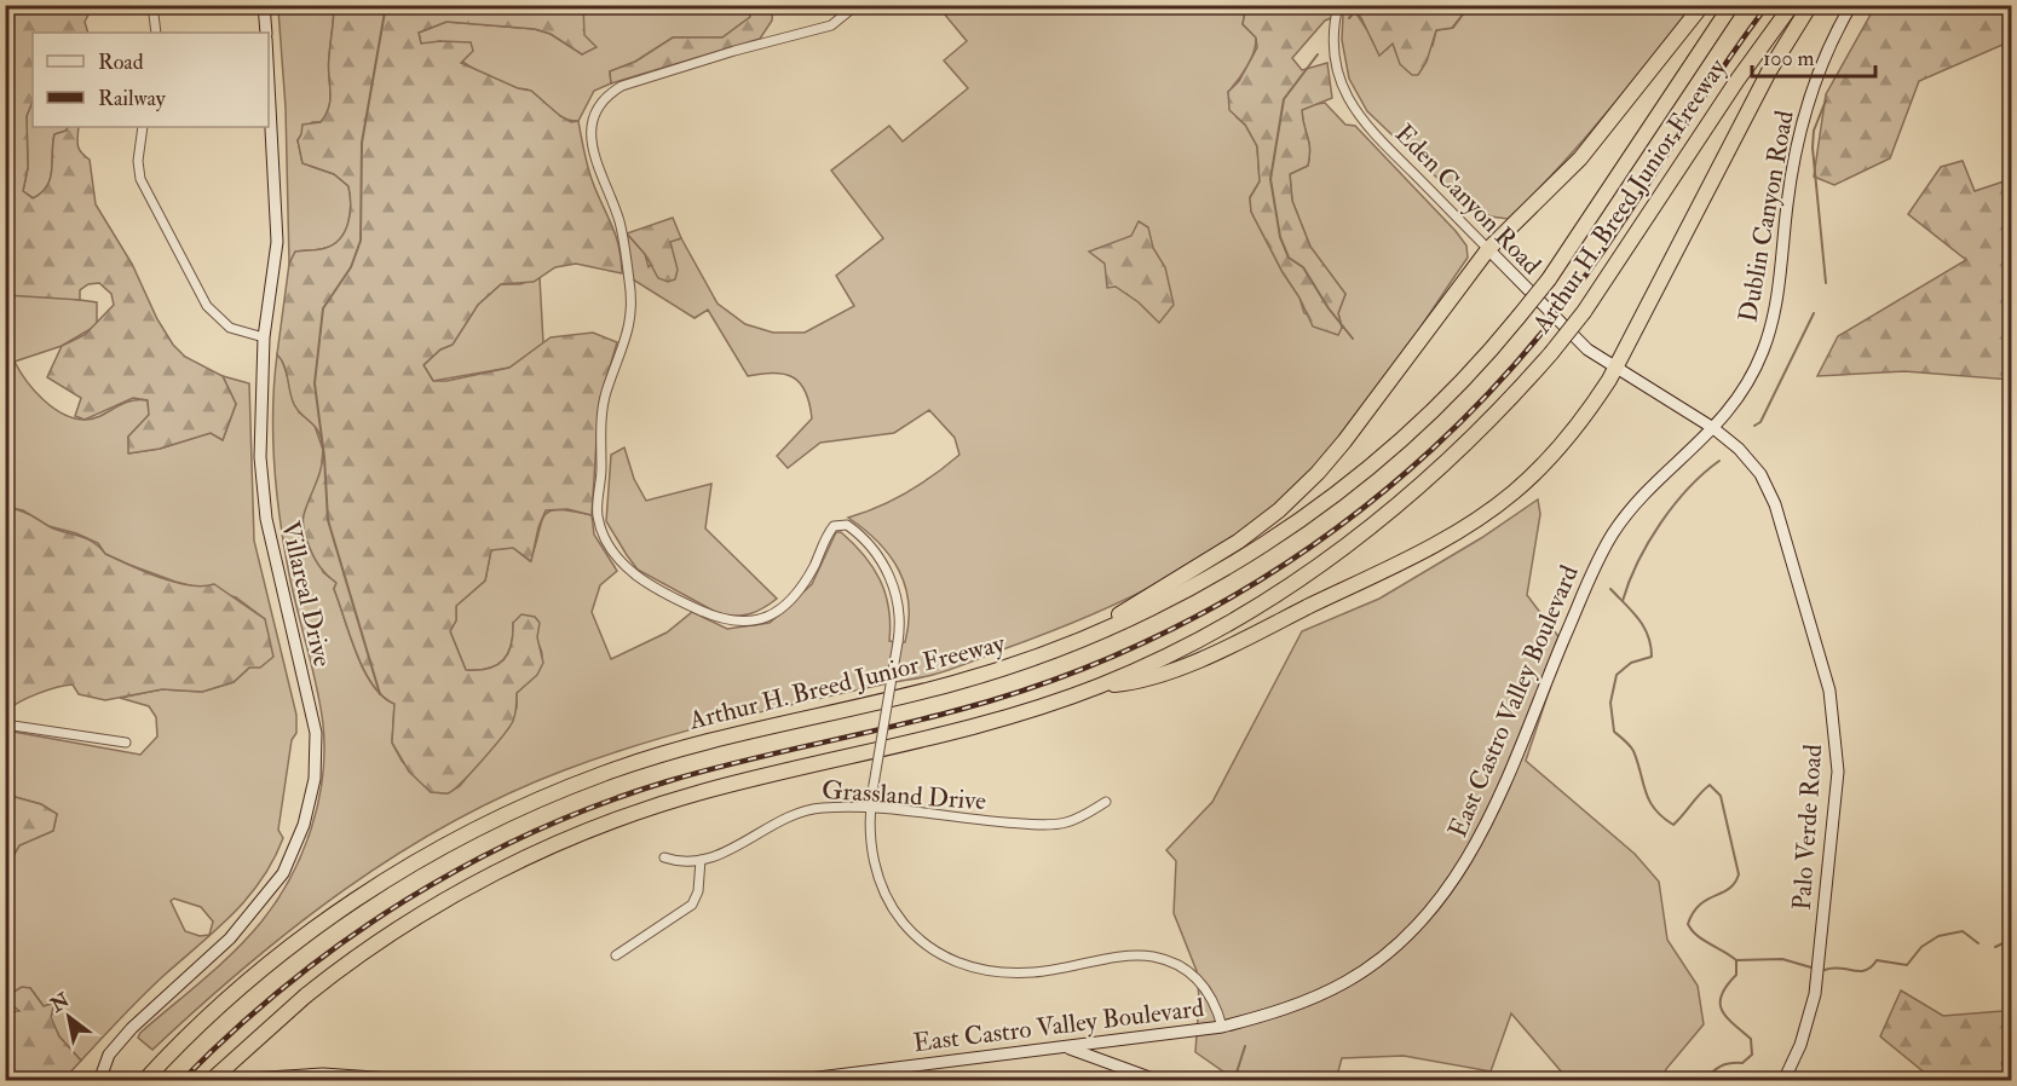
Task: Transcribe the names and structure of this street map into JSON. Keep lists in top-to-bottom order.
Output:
{
  "streets": {
    "highway": ["Arthur H. Breed Junior Freeway"],
    "main road": [
      "Eden Canyon Road",
      "Dublin Canyon Road",
      "Villareal Drive",
      "East Castro Valley Boulevard",
      "Palo Verde Road"
    ],
    "street": ["Grassland Drive"]
  },
  "crossings": [
    ["Eden Canyon Road", "Dublin Canyon Road"],
    ["Eden Canyon Road", "East Castro Valley Boulevard"],
    ["Eden Canyon Road", "Palo Verde Road"],
    ["Dublin Canyon Road", "East Castro Valley Boulevard"],
    ["Dublin Canyon Road", "Palo Verde Road"],
    ["East Castro Valley Boulevard", "Palo Verde Road"]
  ],
  "legend": ["Road", "Railway"],
  "scale_bar": "100 m",
  "north": "top left"
}
